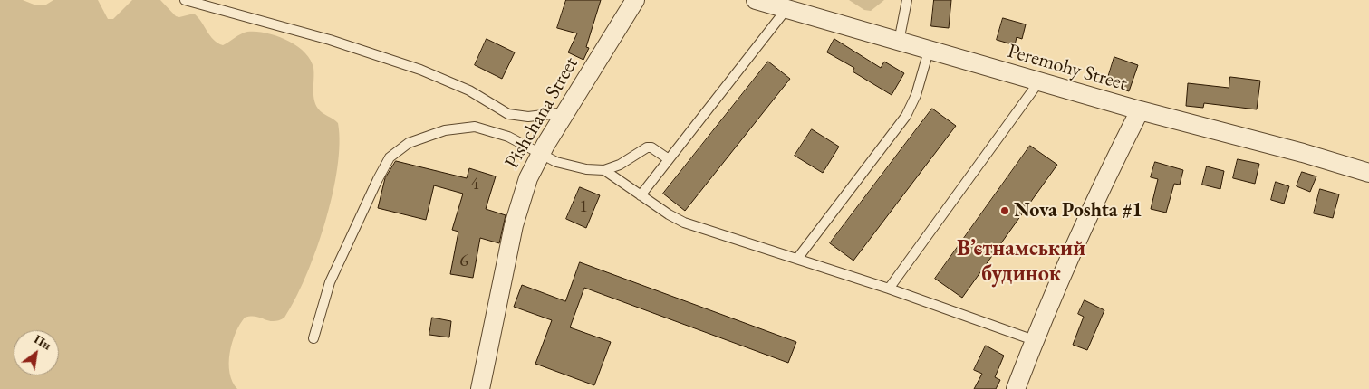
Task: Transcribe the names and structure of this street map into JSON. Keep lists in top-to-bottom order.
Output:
{
  "streets": {
    "street": ["Peremohy Street", "Pishchana Street"]
  },
  "districts": ["В’єтнамський будинок"],
  "places": ["Nova Poshta #1"],
  "house_numbers": ["4", "1", "6"],
  "north": "top right"
}
